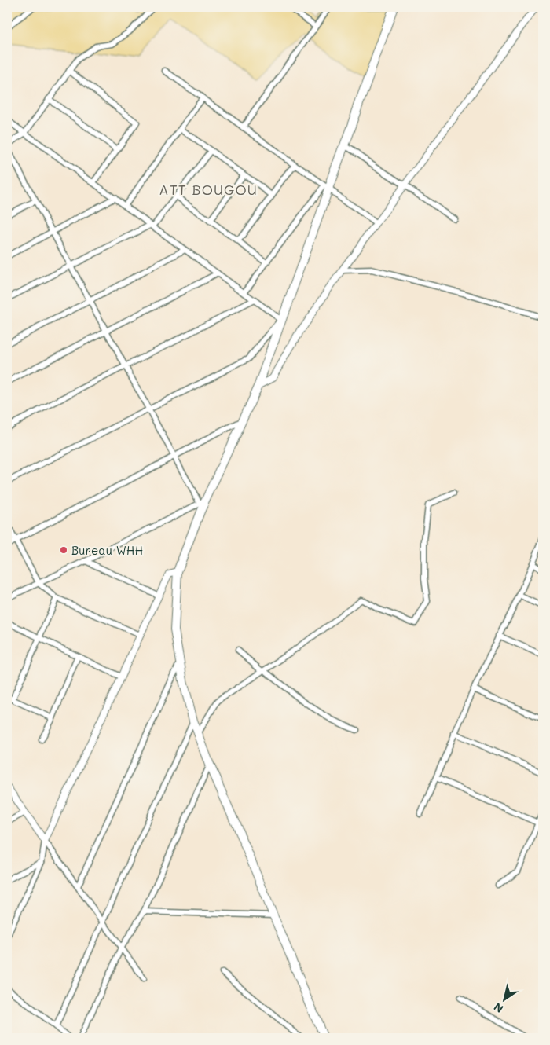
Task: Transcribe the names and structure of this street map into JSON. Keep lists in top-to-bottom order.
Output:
{
  "districts": ["ATT BOUGOU"],
  "places": ["Bureau WHH"],
  "north": "bottom left"
}
